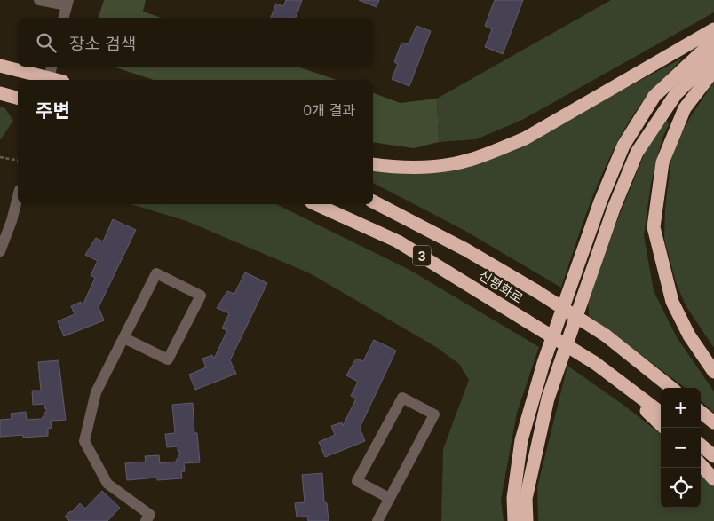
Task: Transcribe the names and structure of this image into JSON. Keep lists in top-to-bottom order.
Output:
{
  "streets": {
    "highway": ["3", "신평화로"]
  },
  "page": {
    "search": "장소 검색",
    "heading": ["주변", "0개 결과"],
    "map_buttons": ["+", "−"]
  }
}
